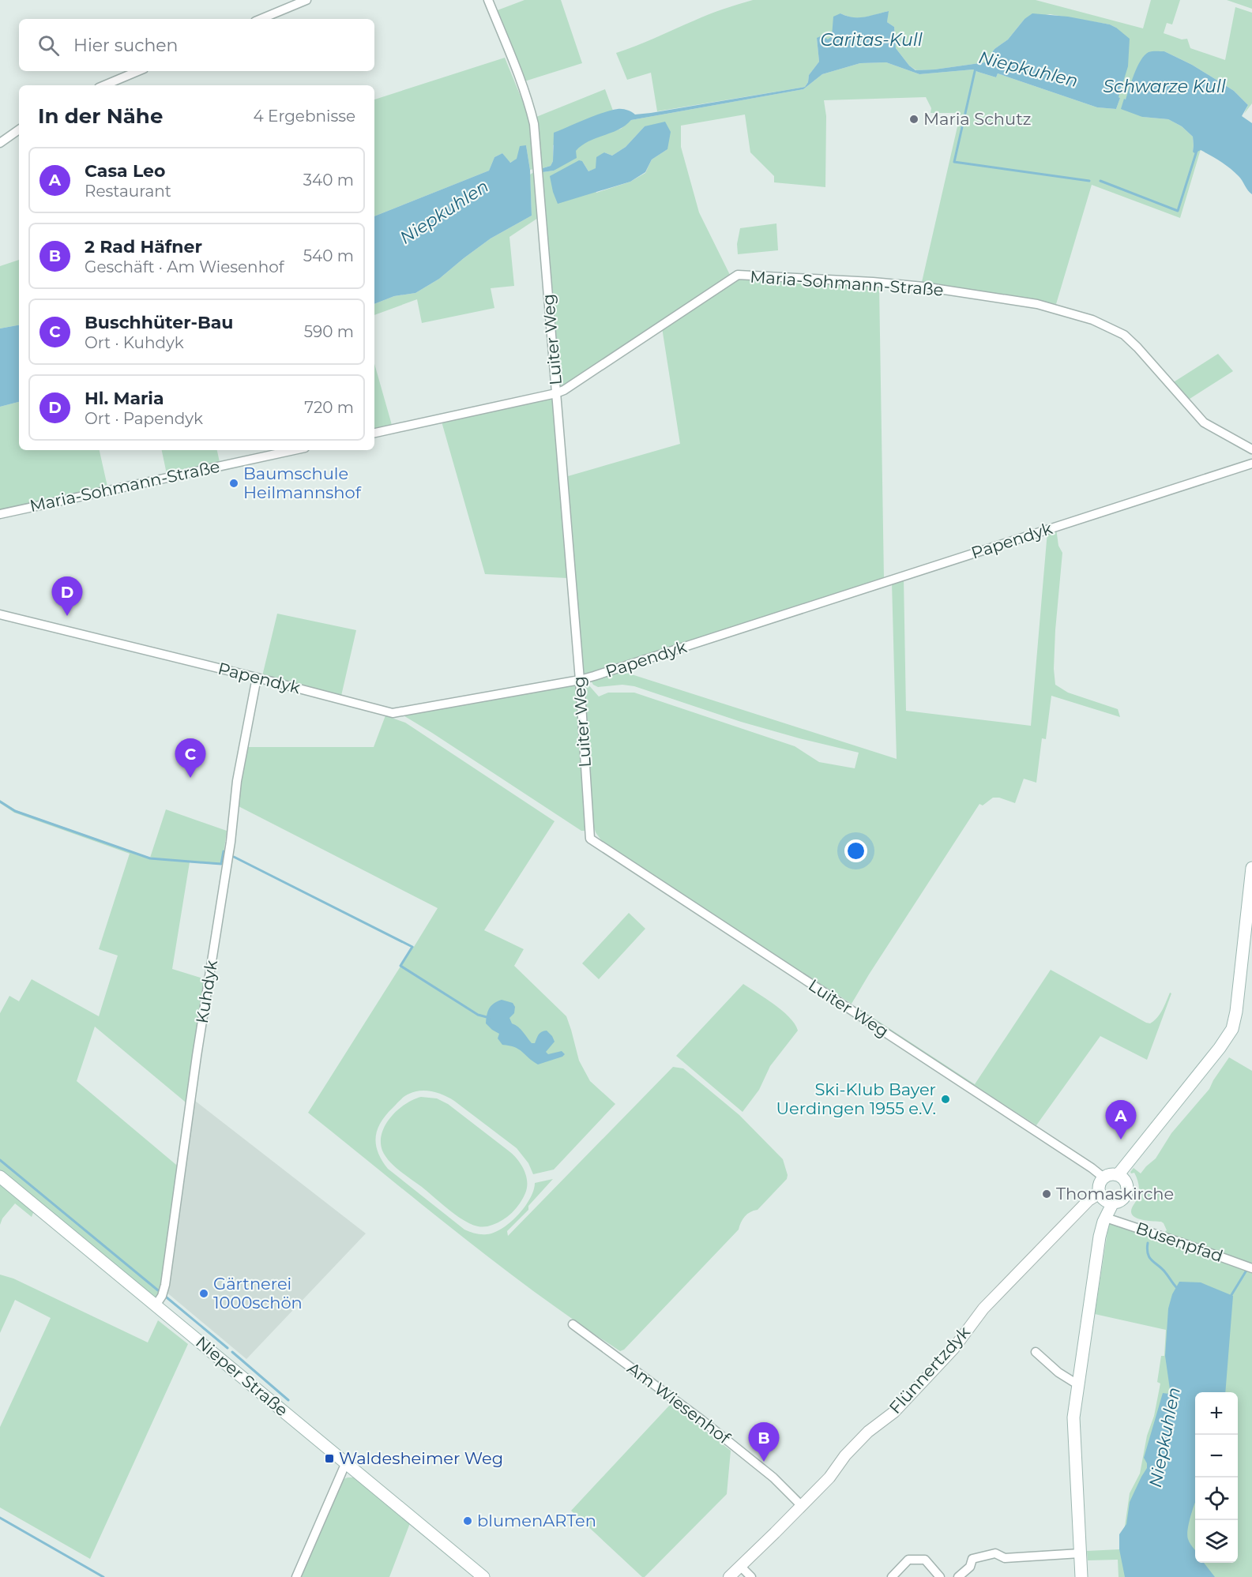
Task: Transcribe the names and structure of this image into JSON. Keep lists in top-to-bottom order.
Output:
{
  "streets": {
    "main road": ["Nieper Straße"],
    "street": [
      "Maria-Sohmann-Straße",
      "Luiter Weg",
      "Papendyk",
      "Kuhdyk",
      "Busenpfad",
      "Flünnertzdyk",
      "Am Wiesenhof"
    ]
  },
  "crossings": [
    ["Maria-Sohmann-Straße", "Luiter Weg"],
    ["Luiter Weg", "Papendyk"],
    ["Luiter Weg", "Flünnertzdyk"],
    ["Papendyk", "Kuhdyk"],
    ["Kuhdyk", "Nieper Straße"],
    ["Flünnertzdyk", "Am Wiesenhof"]
  ],
  "water": ["Caritas-Kull", "Niepkuhlen", "Schwarze Kull"],
  "places": {
    "other": [
      "Maria Schutz",
      "Baumschule Heilmannshof",
      "Ski-Klub Bayer Uerdingen 1955 e.V.",
      "Thomaskirche",
      "Gärtnerei 1000schön",
      "blumenARTen"
    ],
    "transit": ["Waldesheimer Weg"]
  },
  "page": {
    "search": "Hier suchen",
    "heading": ["In der Nähe", "4 Ergebnisse"],
    "list": [
      {
        "mark": "A",
        "name": "Casa Leo",
        "note": "Restaurant",
        "value": "340 m"
      },
      {
        "mark": "B",
        "name": "2 Rad Häfner",
        "note": "Geschäft · Am Wiesenhof",
        "value": "540 m"
      },
      {
        "mark": "C",
        "name": "Buschhüter-Bau",
        "note": "Ort · Kuhdyk",
        "value": "590 m"
      },
      {
        "mark": "D",
        "name": "Hl. Maria",
        "note": "Ort · Papendyk",
        "value": "720 m"
      }
    ],
    "pins": [
      "D",
      "C",
      "A",
      "B"
    ],
    "map_buttons": ["+", "−"]
  }
}
